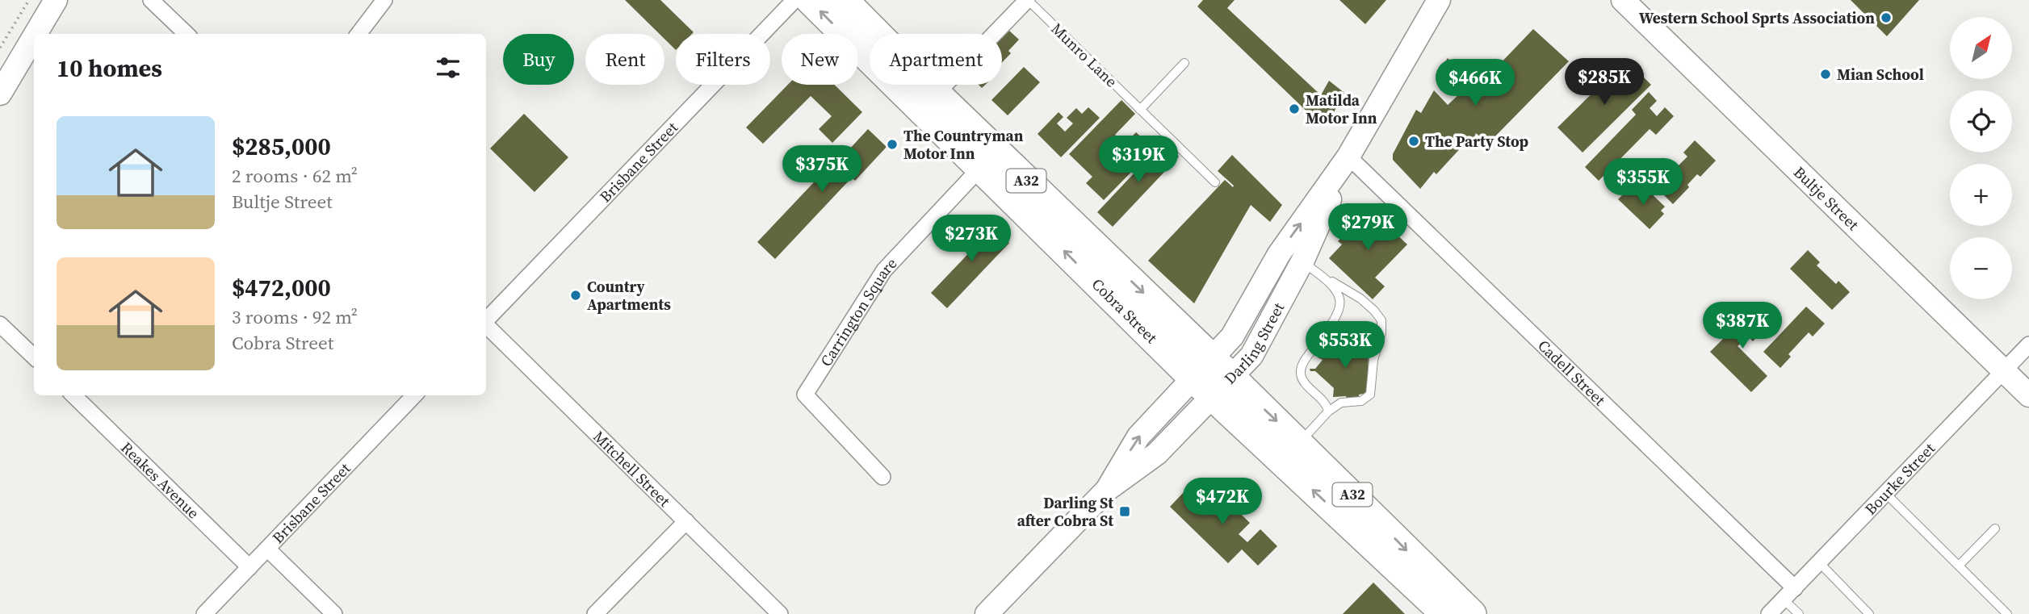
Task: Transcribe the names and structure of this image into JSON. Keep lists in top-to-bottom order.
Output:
{
  "streets": {
    "highway": ["A32", "Cobra Street"],
    "street": [
      "Brisbane Street",
      "Bultje Street",
      "Carrington Square",
      "Darling Street",
      "Cadell Street",
      "Mitchell Street",
      "Bourke Street",
      "Reakes Avenue"
    ],
    "lane": ["Munro Lane"]
  },
  "crossings": [
    ["Brisbane Street", "Reakes Avenue"],
    ["Bultje Street", "Bourke Street"],
    ["Cobra Street", "Carrington Square"],
    ["Cobra Street", "Darling Street"],
    ["Darling Street", "Cadell Street"],
    ["Cadell Street", "Bourke Street"]
  ],
  "places": {
    "other": [
      "Western School Sprts Association",
      "Mian School",
      "Matilda Motor Inn",
      "The Party Stop",
      "The Countryman Motor Inn",
      "Country Apartments"
    ],
    "transit": ["Darling St after Cobra St"]
  },
  "north": "top right",
  "page": {
    "map_buttons": ["+", "−"],
    "chip": [
      "Buy",
      "Rent",
      "Filters",
      "New",
      "Apartment"
    ],
    "heading": "10 homes",
    "price": [
      "$285K",
      "$466K",
      "$319K",
      "$375K",
      "$355K",
      "$279K",
      "$273K",
      "$387K",
      "$553K",
      "$472K"
    ],
    "list": [
      {
        "name": "$285,000",
        "note": "2 rooms · 62 m² · Bultje Street"
      },
      {
        "name": "$472,000",
        "note": "3 rooms · 92 m² · Cobra Street"
      }
    ]
  }
}
